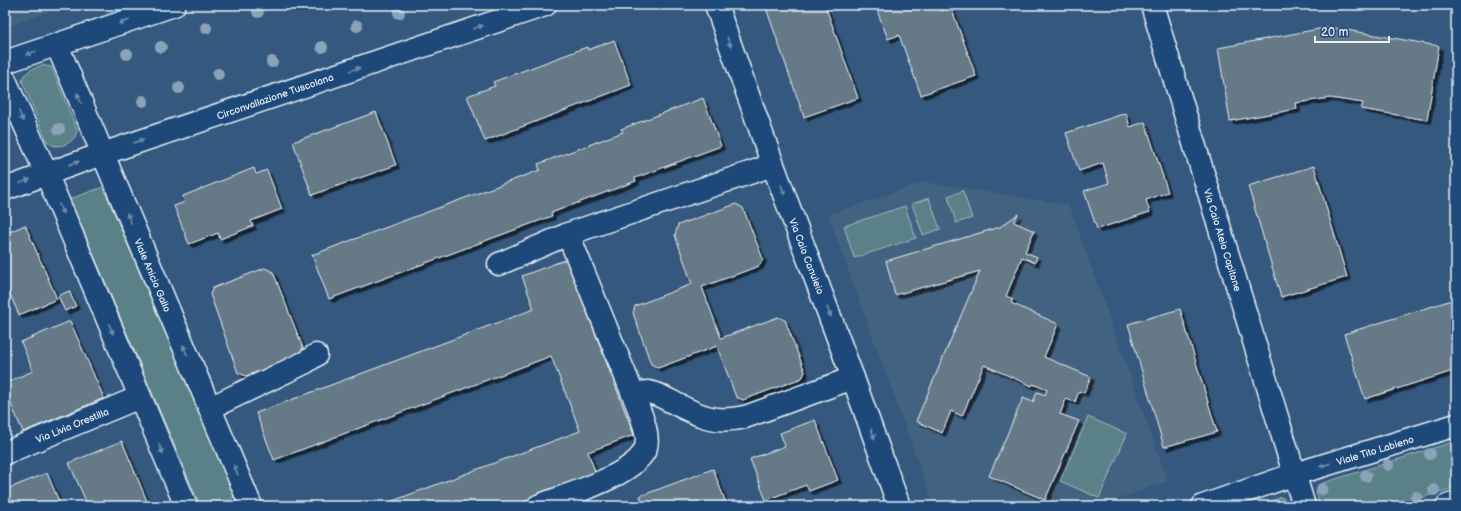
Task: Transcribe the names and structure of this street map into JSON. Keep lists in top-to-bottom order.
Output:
{
  "streets": {
    "street": [
      "Circonvallazione Tuscolana",
      "Via Caio Ateio Capitone",
      "Via Caio Canuleio",
      "Viale Anicio Gallo",
      "Via Livia Orestilla",
      "Viale Tito Labieno"
    ]
  },
  "crossings": [
    ["Circonvallazione Tuscolana", "Viale Anicio Gallo"],
    ["Via Caio Ateio Capitone", "Viale Tito Labieno"]
  ],
  "one_way": ["Via Caio Canuleio", "Viale Tito Labieno"],
  "scale_bar": "20 m"
}
